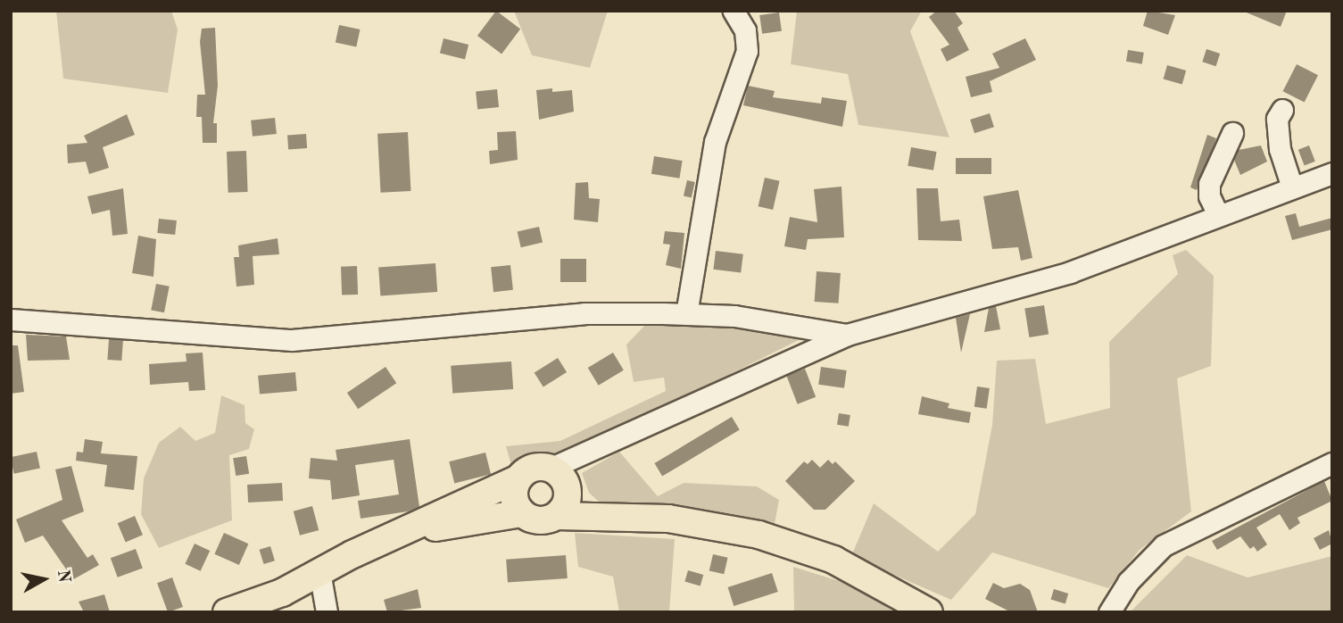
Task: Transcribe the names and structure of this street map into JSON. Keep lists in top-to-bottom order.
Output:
{
  "north": "right"
}
